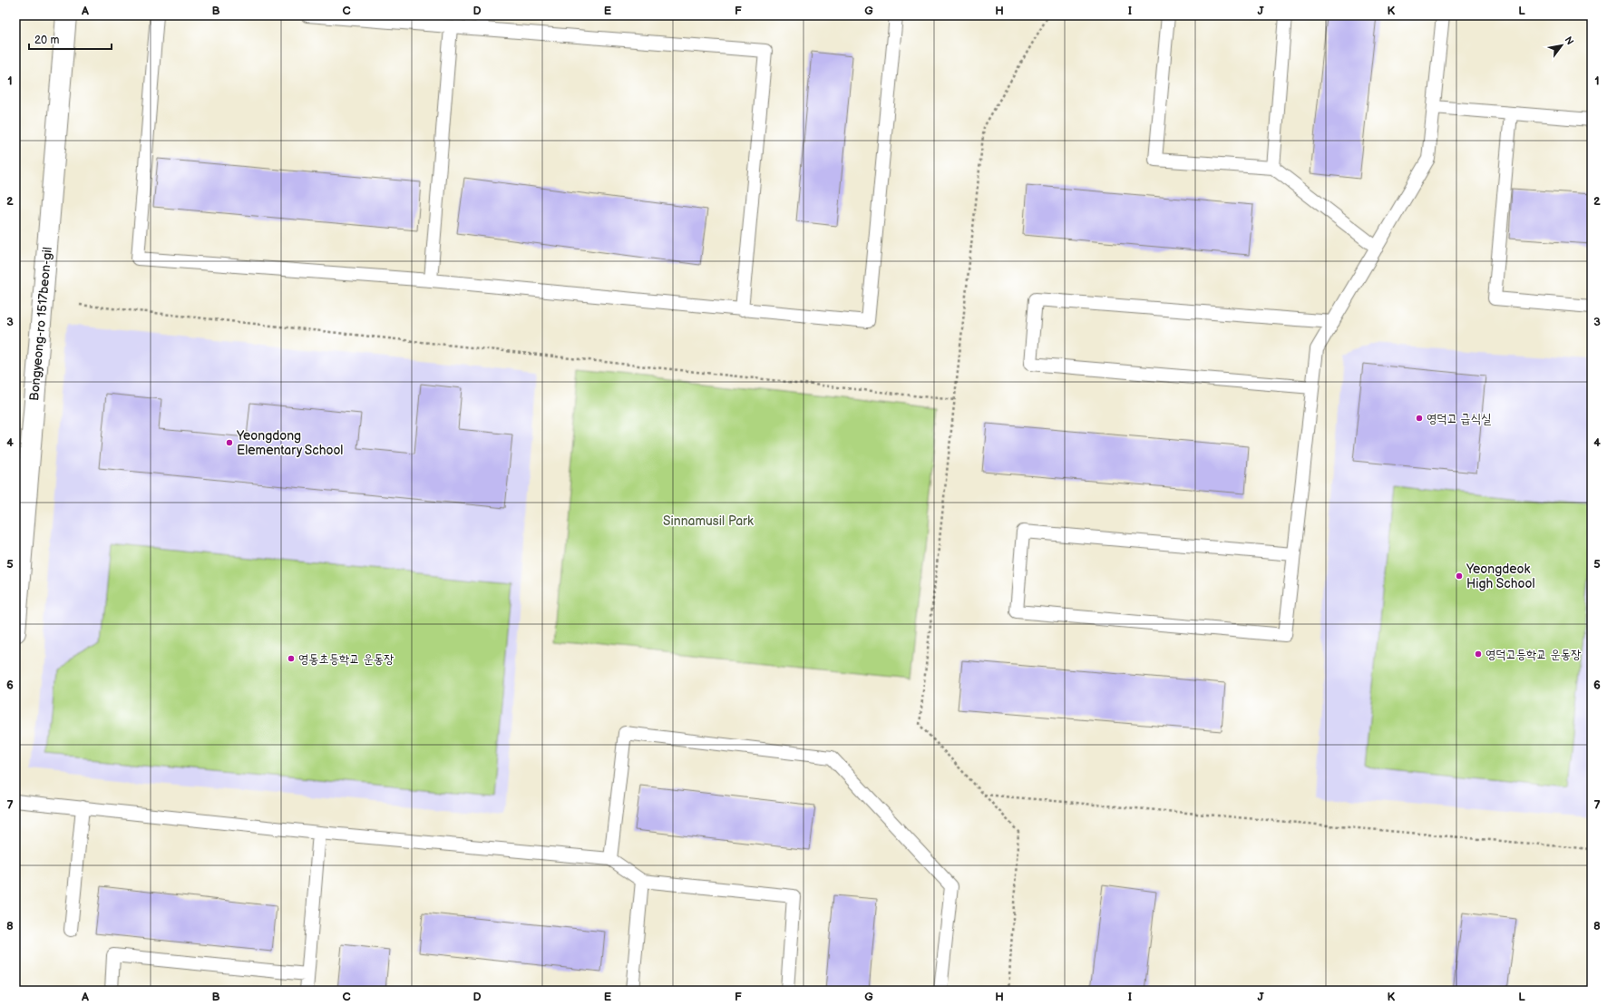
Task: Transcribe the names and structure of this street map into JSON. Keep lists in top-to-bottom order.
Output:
{
  "streets": {
    "street": ["Bongyeong-ro 1517beon-gil"]
  },
  "parks": ["Sinnamusil Park"],
  "places": [
    "영덕고 급식실",
    "Yeongdong Elementary School",
    "Yeongdeok High School",
    "영덕고등학교 운동장",
    "영동초등학교 운동장"
  ],
  "scale_bar": "20 m",
  "north": "top right",
  "grid": {
    "columns": [
      "A",
      "B",
      "C",
      "D",
      "E",
      "F",
      "G",
      "H",
      "I",
      "J",
      "K",
      "L"
    ],
    "rows": [
      "1",
      "2",
      "3",
      "4",
      "5",
      "6",
      "7",
      "8"
    ]
  }
}
